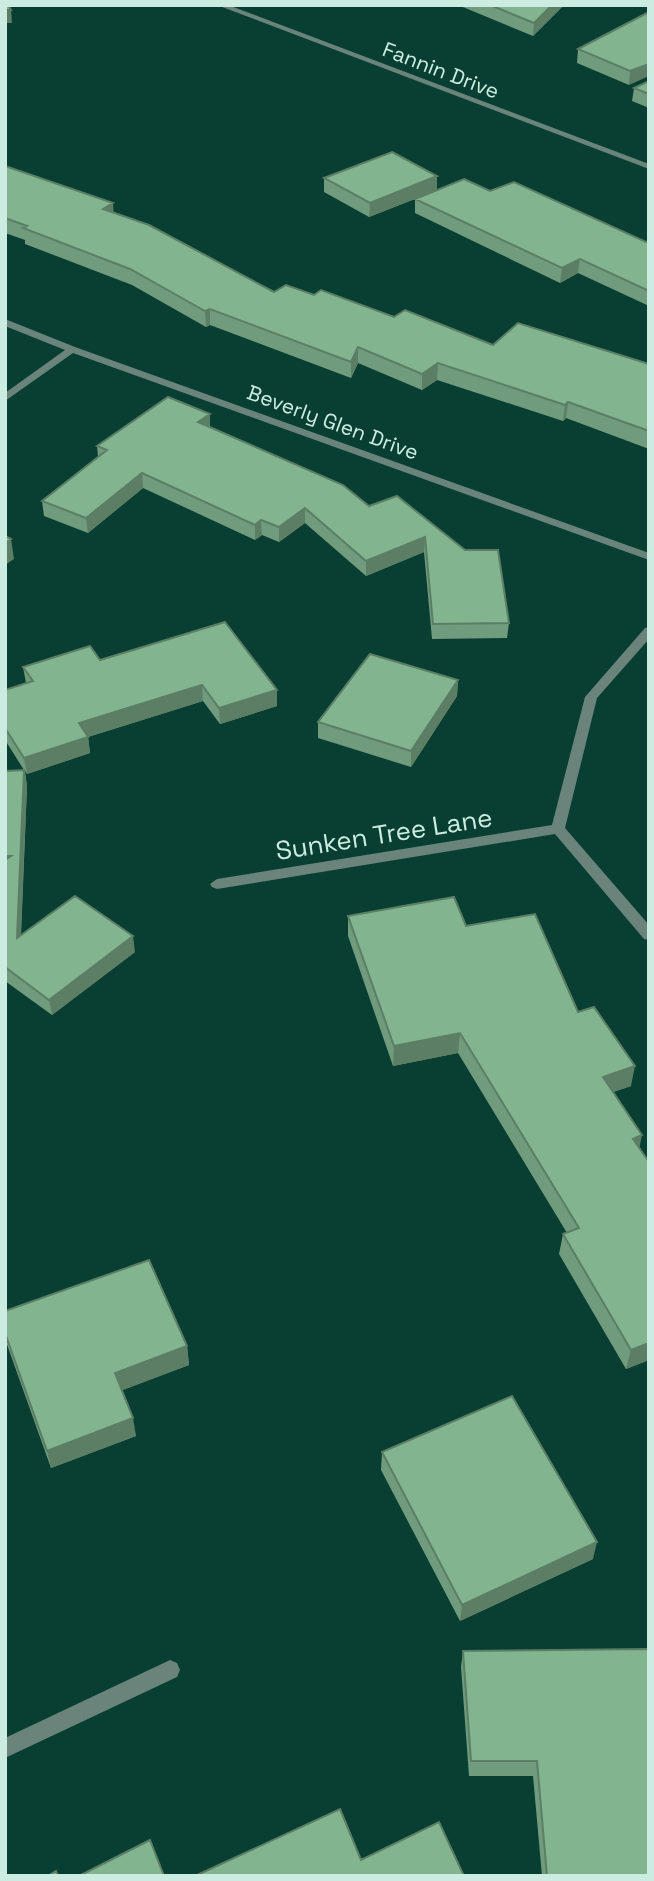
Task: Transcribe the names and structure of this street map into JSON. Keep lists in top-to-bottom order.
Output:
{
  "streets": {
    "street": ["Fannin Drive", "Beverly Glen Drive", "Sunken Tree Lane"]
  }
}
